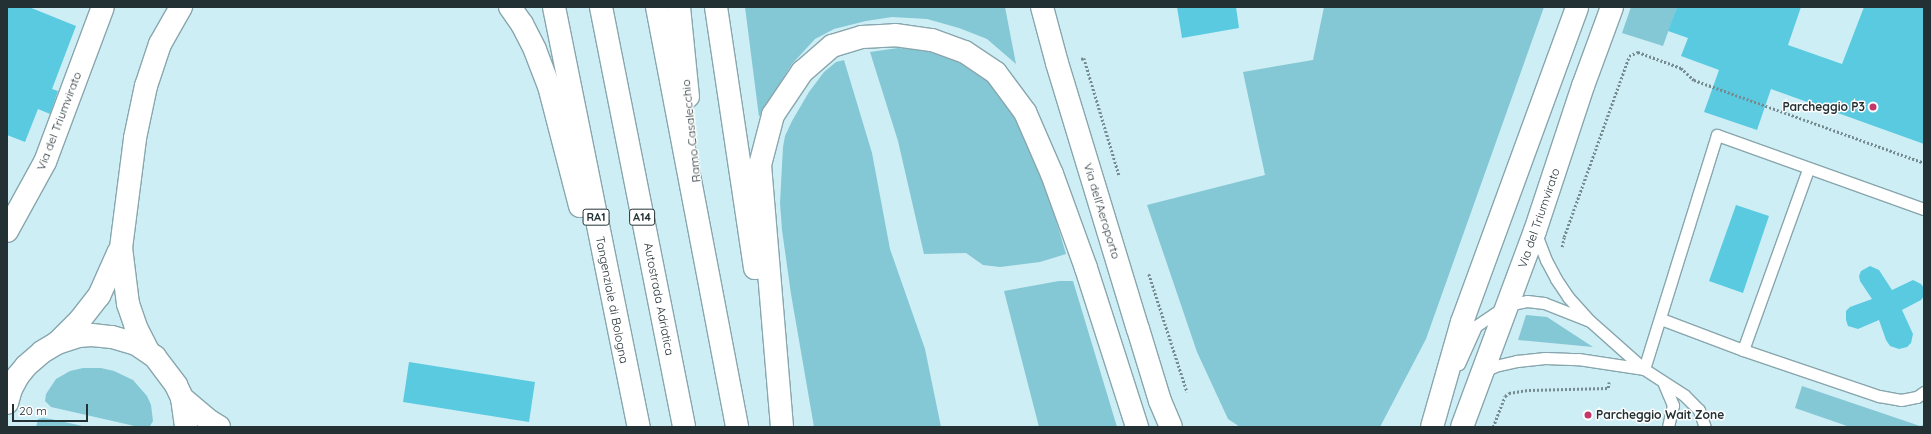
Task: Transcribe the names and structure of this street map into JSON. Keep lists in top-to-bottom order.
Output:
{
  "streets": {
    "main road": [
      "Via del Triumvirato",
      "Ramo Casalecchio",
      "Via dell'Aeroporto",
      "RA1",
      "A14",
      "Autostrada Adriatica",
      "Tangenziale di Bologna"
    ]
  },
  "places": ["Parcheggio P3", "Parcheggio Wait Zone"],
  "scale_bar": "20 m"
}
